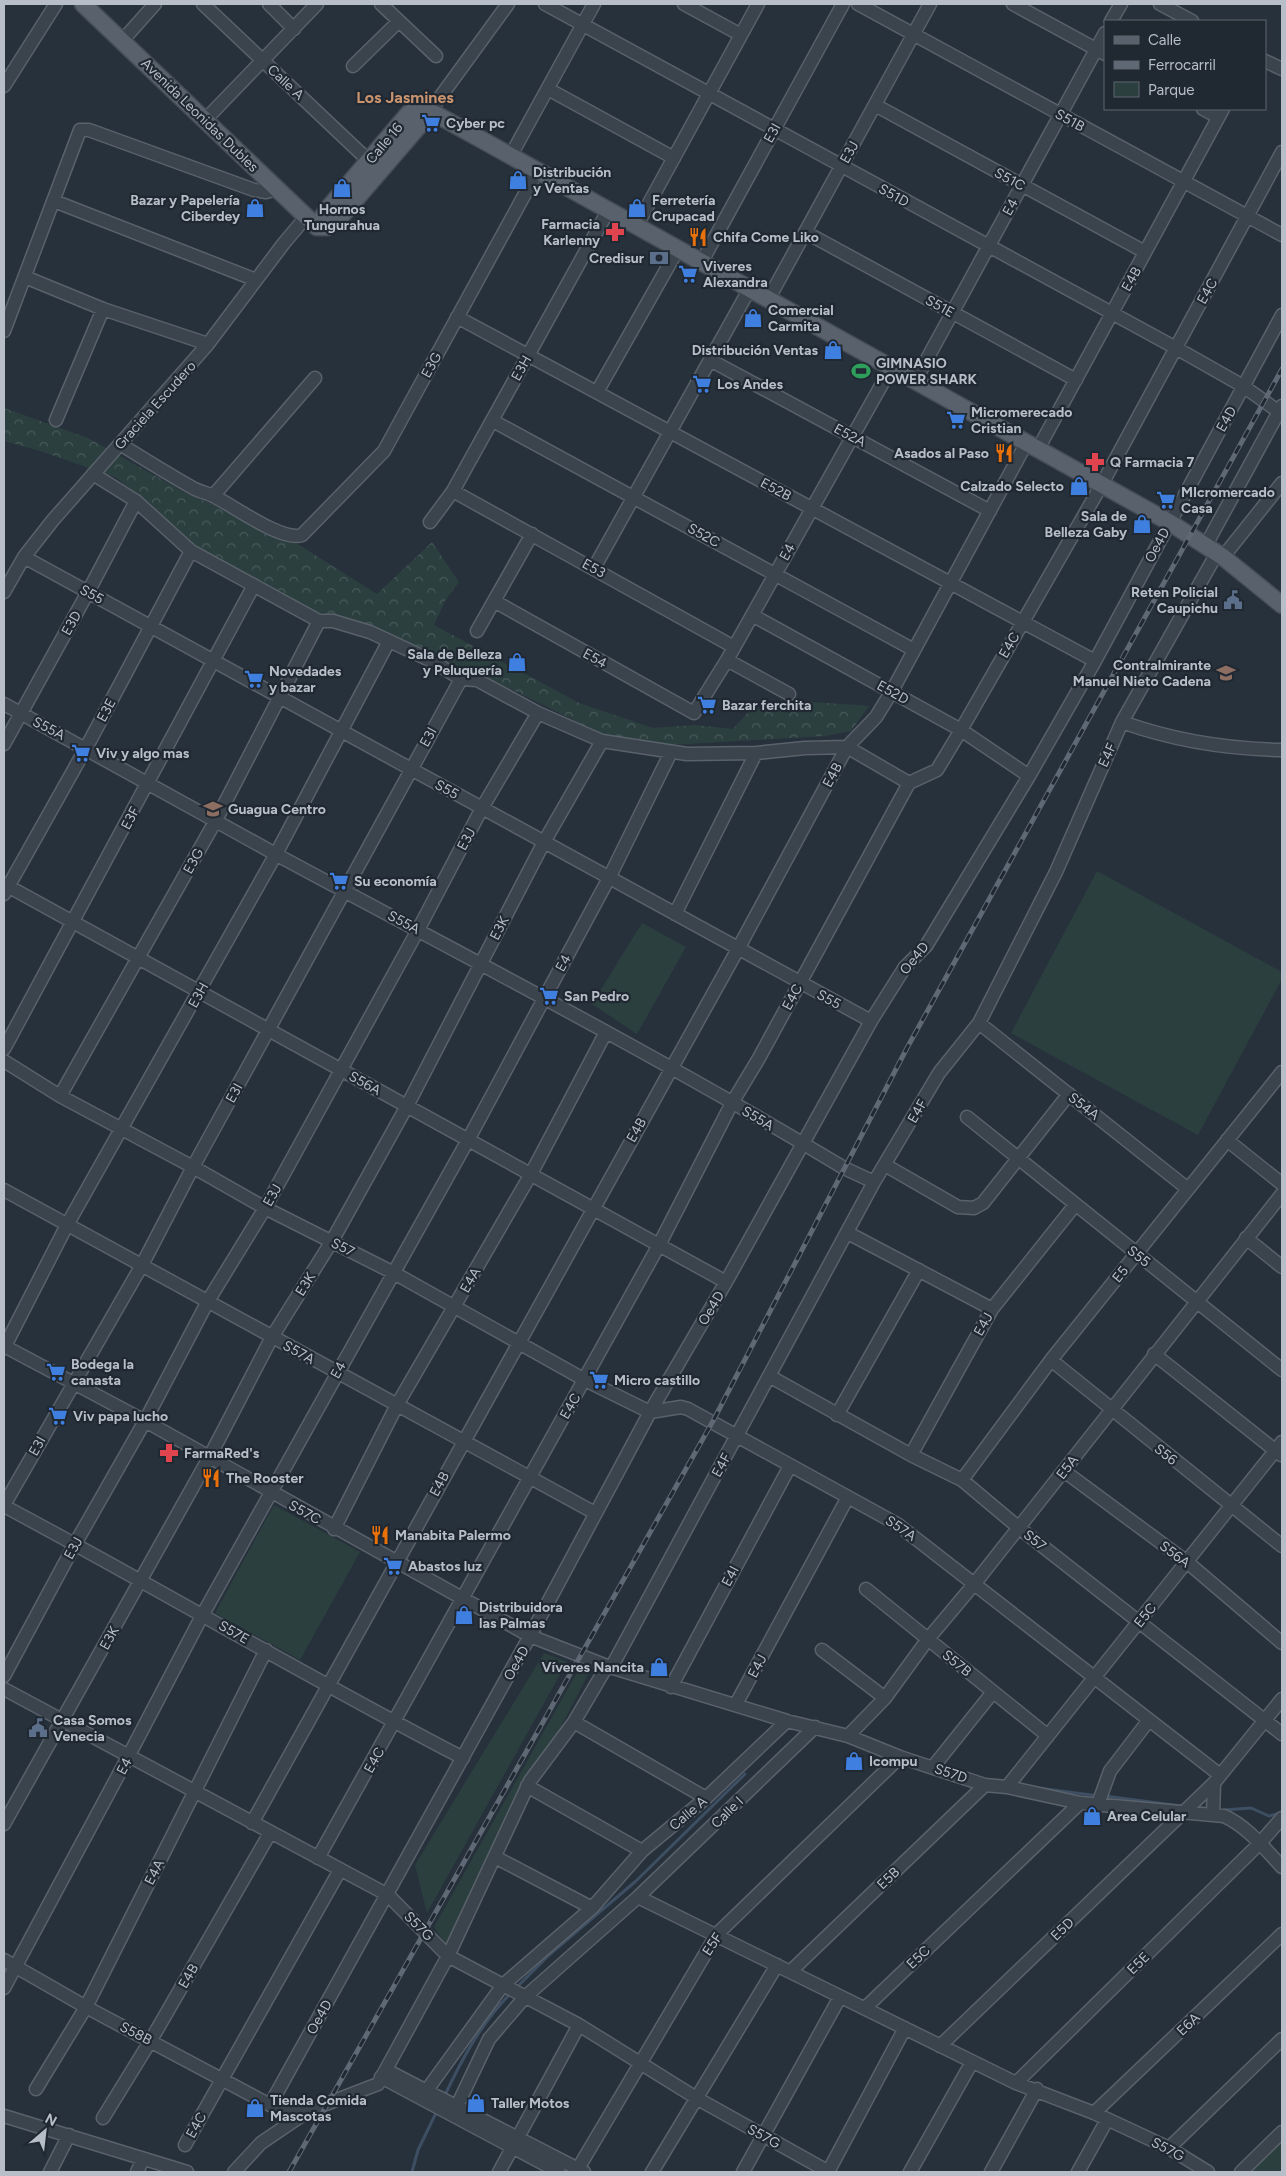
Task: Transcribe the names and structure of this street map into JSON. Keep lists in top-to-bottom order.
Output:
{
  "streets": {
    "main road": ["Avenida Leonidas Dubles", "Calle 16"],
    "street": [
      "Calle A",
      "S51B",
      "E3I",
      "E3J",
      "S51C",
      "S51D",
      "E4",
      "E4B",
      "E4C",
      "S51E",
      "E3G",
      "E3H",
      "Graciela Escudero",
      "E4D",
      "E52A",
      "E52B",
      "S52C",
      "Oe4D",
      "E53",
      "S55",
      "E3D",
      "E54",
      "E52D",
      "E3E",
      "S55A",
      "E4F",
      "E3F",
      "E3K",
      "S56A",
      "S54A",
      "S57",
      "E5",
      "E4A",
      "E4J",
      "S57A",
      "S56",
      "E5A",
      "S57C",
      "E4I",
      "E5C",
      "S57E",
      "S57B",
      "S57D",
      "Calle I",
      "E5B",
      "S57G",
      "E5D",
      "E5F",
      "E5E",
      "E6A",
      "S58B"
    ]
  },
  "crossings": [
    ["Calle A", "Calle 16"],
    ["Calle A", "S57D"],
    ["Calle A", "S57G"],
    ["Avenida Leonidas Dubles", "Calle 16"],
    ["Avenida Leonidas Dubles", "Graciela Escudero"],
    ["S51B", "E3J"],
    ["S51B", "E4"],
    ["S51B", "E4B"],
    ["S51B", "E4C"],
    ["E3I", "S51D"],
    ["E3I", "S55"],
    ["E3I", "S55A"],
    ["E3I", "S56A"],
    ["E3I", "S57"],
    ["E3I", "S57A"],
    ["E3I", "S57C"],
    ["E3I", "S57E"],
    ["Calle 16", "Graciela Escudero"],
    ["E3J", "S51C"],
    ["E3J", "S51D"],
    ["E3J", "S51E"],
    ["E3J", "S55"],
    ["E3J", "S55A"],
    ["E3J", "S56A"],
    ["E3J", "S57"],
    ["E3J", "S57A"],
    ["E3J", "S57C"],
    ["E3J", "S57E"],
    ["S51C", "E4"],
    ["S51C", "E4B"],
    ["S51D", "E4"],
    ["S51D", "E4B"],
    ["S51D", "E4C"],
    ["S51D", "E4D"],
    ["E4", "S51E"],
    ["E4", "E52A"],
    ["E4", "E52B"],
    ["E4", "S52C"],
    ["E4", "E53"],
    ["E4", "S55"],
    ["E4", "E54"],
    ["E4", "E52D"],
    ["E4", "S55A"],
    ["E4", "S56A"],
    ["E4", "S57"],
    ["E4", "S57A"],
    ["E4", "S57C"],
    ["E4", "S57E"],
    ["E4", "S57G"],
    ["E4", "S58B"],
    ["E4B", "S51E"],
    ["E4B", "E52A"],
    ["E4B", "E52B"],
    ["E4B", "S52C"],
    ["E4B", "S55"],
    ["E4B", "E52D"],
    ["E4B", "S55A"],
    ["E4B", "S56A"],
    ["E4B", "S57"],
    ["E4B", "S57A"],
    ["E4B", "S57C"],
    ["E4B", "S57E"],
    ["E4B", "S57G"],
    ["E4B", "S58B"],
    ["E4C", "E52B"],
    ["E4C", "S55"],
    ["E4C", "E52D"],
    ["E4C", "S55A"],
    ["E4C", "S56A"],
    ["E4C", "S57"],
    ["E4C", "S57A"],
    ["E4C", "S57C"],
    ["E4C", "S57E"],
    ["E4C", "S57G"],
    ["E4C", "S58B"],
    ["E3G", "E52B"],
    ["E3G", "S55"],
    ["E3G", "S55A"],
    ["E3G", "S56A"],
    ["E3G", "S57"],
    ["E3H", "E52B"],
    ["E3H", "S52C"],
    ["E3H", "E53"],
    ["E3H", "S55"],
    ["E3H", "S55A"],
    ["E3H", "S56A"],
    ["E3H", "S57"],
    ["E3H", "S57A"],
    ["E3H", "S57C"],
    ["Graciela Escudero", "S55"],
    ["E4D", "Oe4D"],
    ["E52B", "Oe4D"],
    ["Oe4D", "S55"],
    ["Oe4D", "E52D"],
    ["Oe4D", "S55A"],
    ["Oe4D", "S56A"],
    ["Oe4D", "S57"],
    ["Oe4D", "S57A"],
    ["Oe4D", "S57C"],
    ["Oe4D", "S57E"],
    ["Oe4D", "S57G"],
    ["Oe4D", "S58B"],
    ["S55", "E3D"],
    ["S55", "E3E"],
    ["S55", "E3F"],
    ["S55", "E3K"],
    ["S55", "E5"],
    ["S55", "E4J"],
    ["S55", "E5A"],
    ["E3D", "S55A"],
    ["E3E", "S55A"],
    ["E3E", "S56A"],
    ["S55A", "E4F"],
    ["S55A", "E3F"],
    ["S55A", "E3K"],
    ["S55A", "E4A"],
    ["E4F", "S54A"],
    ["E4F", "S57"],
    ["E4F", "S57A"],
    ["E4F", "S57C"],
    ["E4F", "S57D"],
    ["E4F", "S57G"],
    ["E3F", "S56A"],
    ["E3K", "S56A"],
    ["E3K", "S57"],
    ["E3K", "S57A"],
    ["E3K", "S57C"],
    ["E3K", "S57E"],
    ["E3K", "S57G"],
    ["S56A", "E4A"],
    ["S56A", "E5A"],
    ["S56A", "E5C"],
    ["S54A", "E5"],
    ["S57", "E5"],
    ["S57", "E4A"],
    ["S57", "E4J"],
    ["S57", "S57A"],
    ["S57", "E5A"],
    ["S57", "E5C"],
    ["E5", "S56"],
    ["E4A", "S57A"],
    ["E4A", "S57C"],
    ["E4A", "S57E"],
    ["E4A", "S57G"],
    ["E4A", "S58B"],
    ["E4J", "S57A"],
    ["E4J", "S57D"],
    ["S57A", "E5A"],
    ["S57A", "E4I"],
    ["S57A", "E5C"],
    ["S56", "E5A"],
    ["S56", "E5C"],
    ["E5A", "S57B"],
    ["E5A", "S57D"],
    ["S57C", "S57D"],
    ["E4I", "S57D"],
    ["E5C", "S57B"],
    ["E5C", "S57D"],
    ["E5C", "S57G"],
    ["S57D", "Calle I"],
    ["S57D", "E5B"],
    ["S57D", "E5D"],
    ["S57D", "E5F"],
    ["S57D", "E5E"],
    ["Calle I", "S57G"],
    ["E5B", "S57G"],
    ["S57G", "E5D"],
    ["S57G", "E5F"],
    ["S57G", "E5E"],
    ["S57G", "E6A"]
  ],
  "districts": ["Los Jasmines"],
  "places": {
    "supermarket": [
      "Cyber pc",
      "Viveres Alexandra",
      "Los Andes",
      "Micromerecado Cristian",
      "MIcromercado Casa",
      "Novedades y bazar",
      "Bazar ferchita",
      "Viv y algo mas",
      "Su economía",
      "San Pedro",
      "Bodega la canasta",
      "Micro castillo",
      "Viv papa lucho",
      "Abastos luz"
    ],
    "shop": [
      "Distribución y Ventas",
      "Hornos Tungurahua",
      "Bazar y Papelería Ciberdey",
      "Ferretería Crupacad",
      "Comercial Carmita",
      "Distribución Ventas",
      "Calzado Selecto",
      "Sala de Belleza Gaby",
      "Sala de Belleza y Peluquería",
      "Distribuidora las Palmas",
      "Víveres Nancita",
      "Icompu",
      "Area Celular",
      "Taller Motos",
      "Tienda Comida Mascotas"
    ],
    "pharmacy": ["Farmacia Karlenny", "Q Farmacia 7", "FarmaRed's"],
    "restaurant": [
      "Chifa Come Liko",
      "Asados al Paso",
      "The Rooster",
      "Manabita Palermo"
    ],
    "bank": ["Credisur"],
    "sports": ["GIMNASIO POWER SHARK"],
    "public building": ["Reten Policial Caupichu", "Casa Somos Venecia"],
    "school or university": ["Contralmirante Manuel Nieto Cadena", "Guagua Centro"]
  },
  "legend": ["Calle", "Ferrocarril", "Parque"],
  "north": "top right"
}
